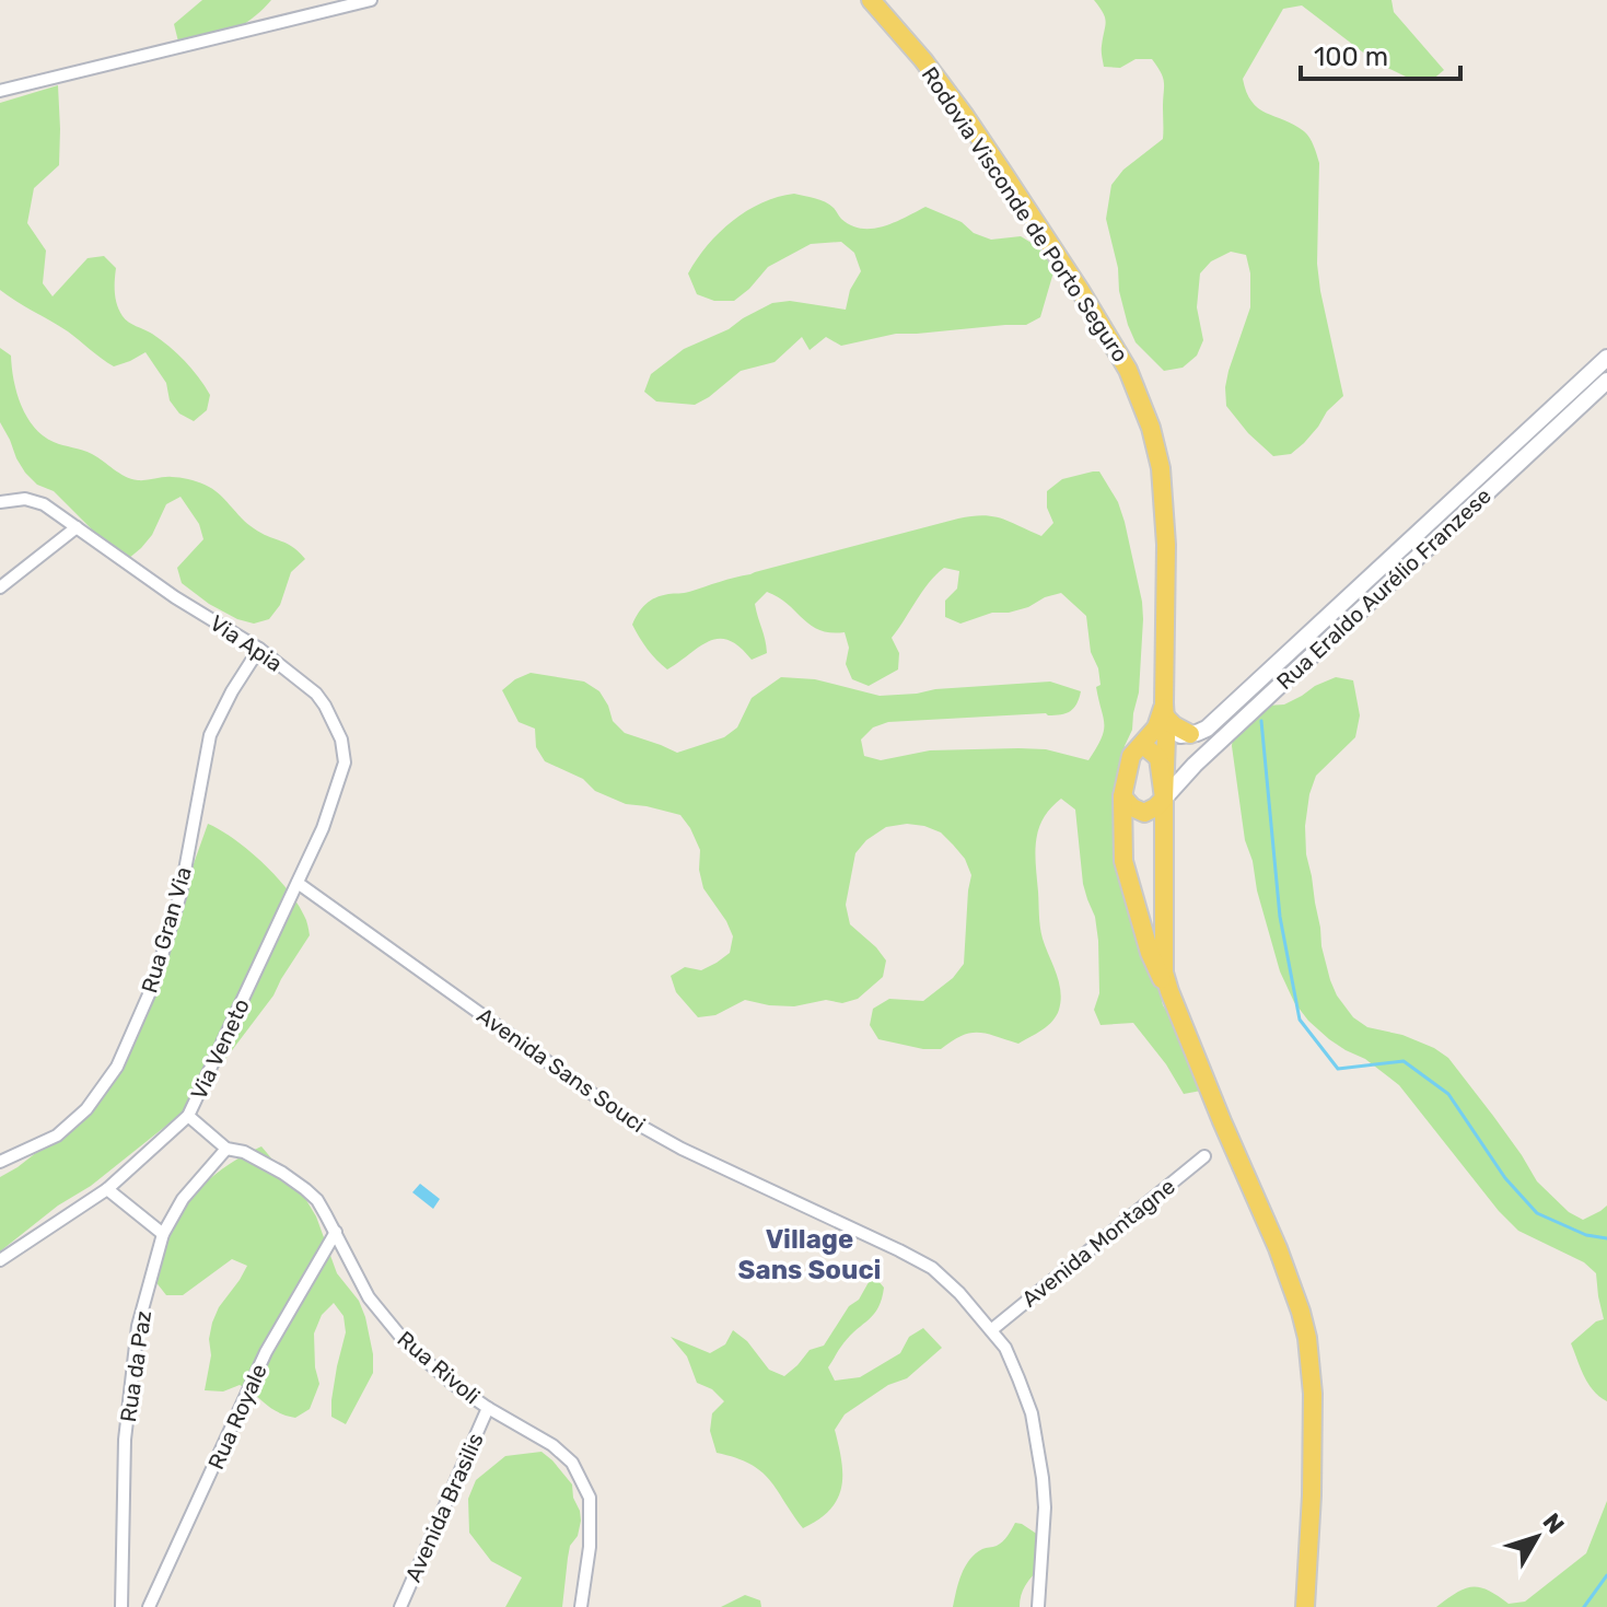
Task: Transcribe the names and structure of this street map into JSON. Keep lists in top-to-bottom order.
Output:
{
  "streets": {
    "main road": ["Rodovia Visconde de Porto Seguro", "Rua Eraldo Aurélio Franzese"],
    "street": [
      "Via Apia",
      "Rua Gran Via",
      "Via Veneto",
      "Avenida Sans Souci",
      "Avenida Montagne",
      "Rua da Paz",
      "Rua Rivoli",
      "Rua Royale",
      "Avenida Brasilis"
    ]
  },
  "crossings": [
    ["Rodovia Visconde de Porto Seguro", "Rua Eraldo Aurélio Franzese"],
    ["Via Apia", "Rua Gran Via"],
    ["Via Apia", "Via Veneto"],
    ["Via Apia", "Avenida Sans Souci"],
    ["Via Veneto", "Avenida Sans Souci"],
    ["Via Veneto", "Rua Rivoli"],
    ["Avenida Sans Souci", "Avenida Montagne"],
    ["Rua da Paz", "Rua Rivoli"],
    ["Rua Rivoli", "Rua Royale"],
    ["Rua Rivoli", "Avenida Brasilis"]
  ],
  "districts": ["Village Sans Souci"],
  "scale_bar": "100 m",
  "north": "top right"
}
